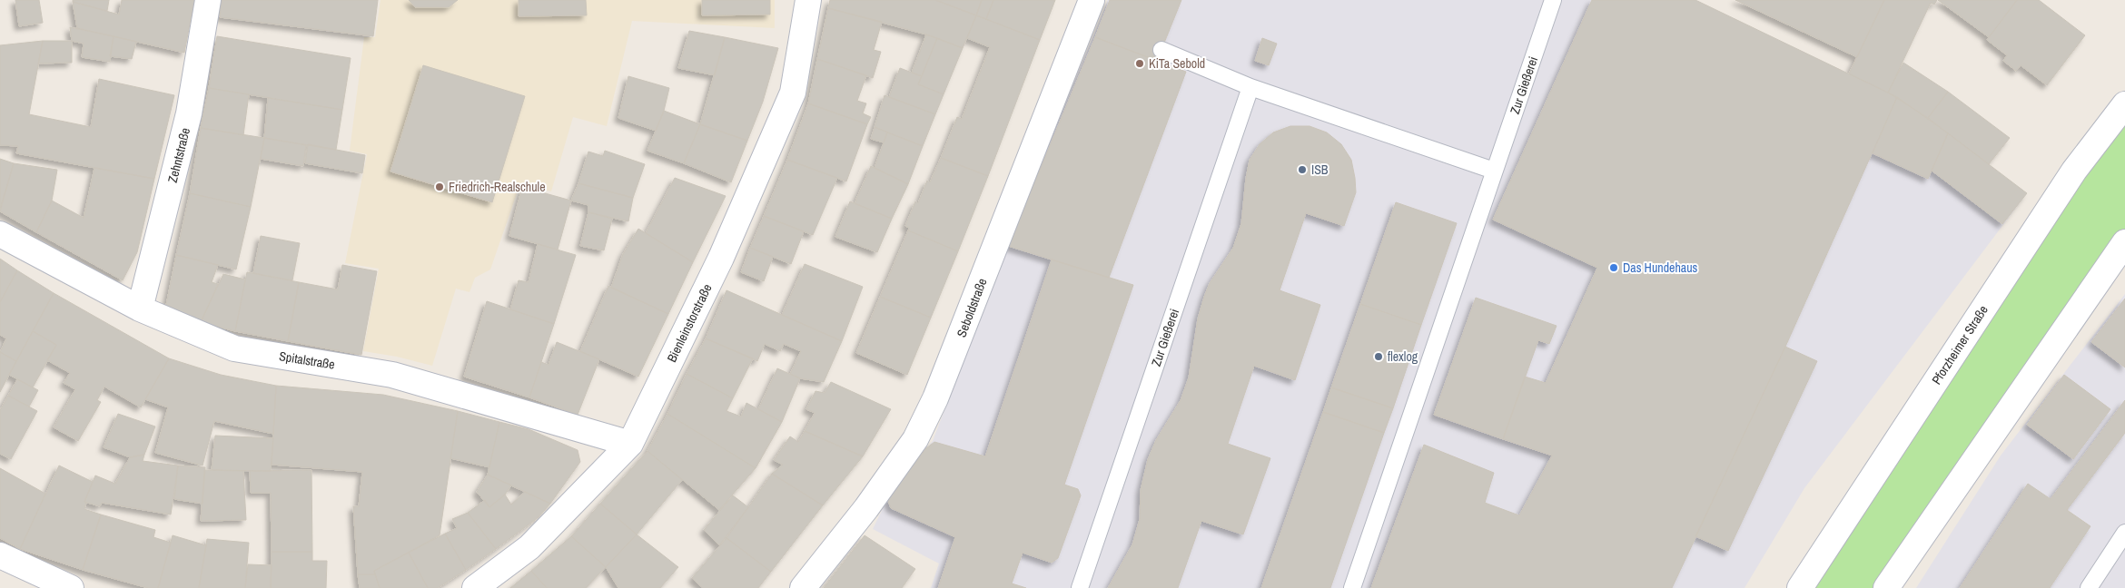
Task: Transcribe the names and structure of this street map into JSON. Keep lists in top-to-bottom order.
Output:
{
  "streets": {
    "street": [
      "Zehntstraße",
      "Seboldstraße",
      "Bienleinstorstraße",
      "Pforzheimer Straße",
      "Spitalstraße"
    ],
    "lane": ["Zur Gießerei"]
  },
  "crossings": [
    ["Zehntstraße", "Spitalstraße"],
    ["Bienleinstorstraße", "Spitalstraße"]
  ],
  "places": [
    "KiTa Sebold",
    "ISB",
    "Friedrich-Realschule",
    "Das Hundehaus",
    "flexlog"
  ]
}
